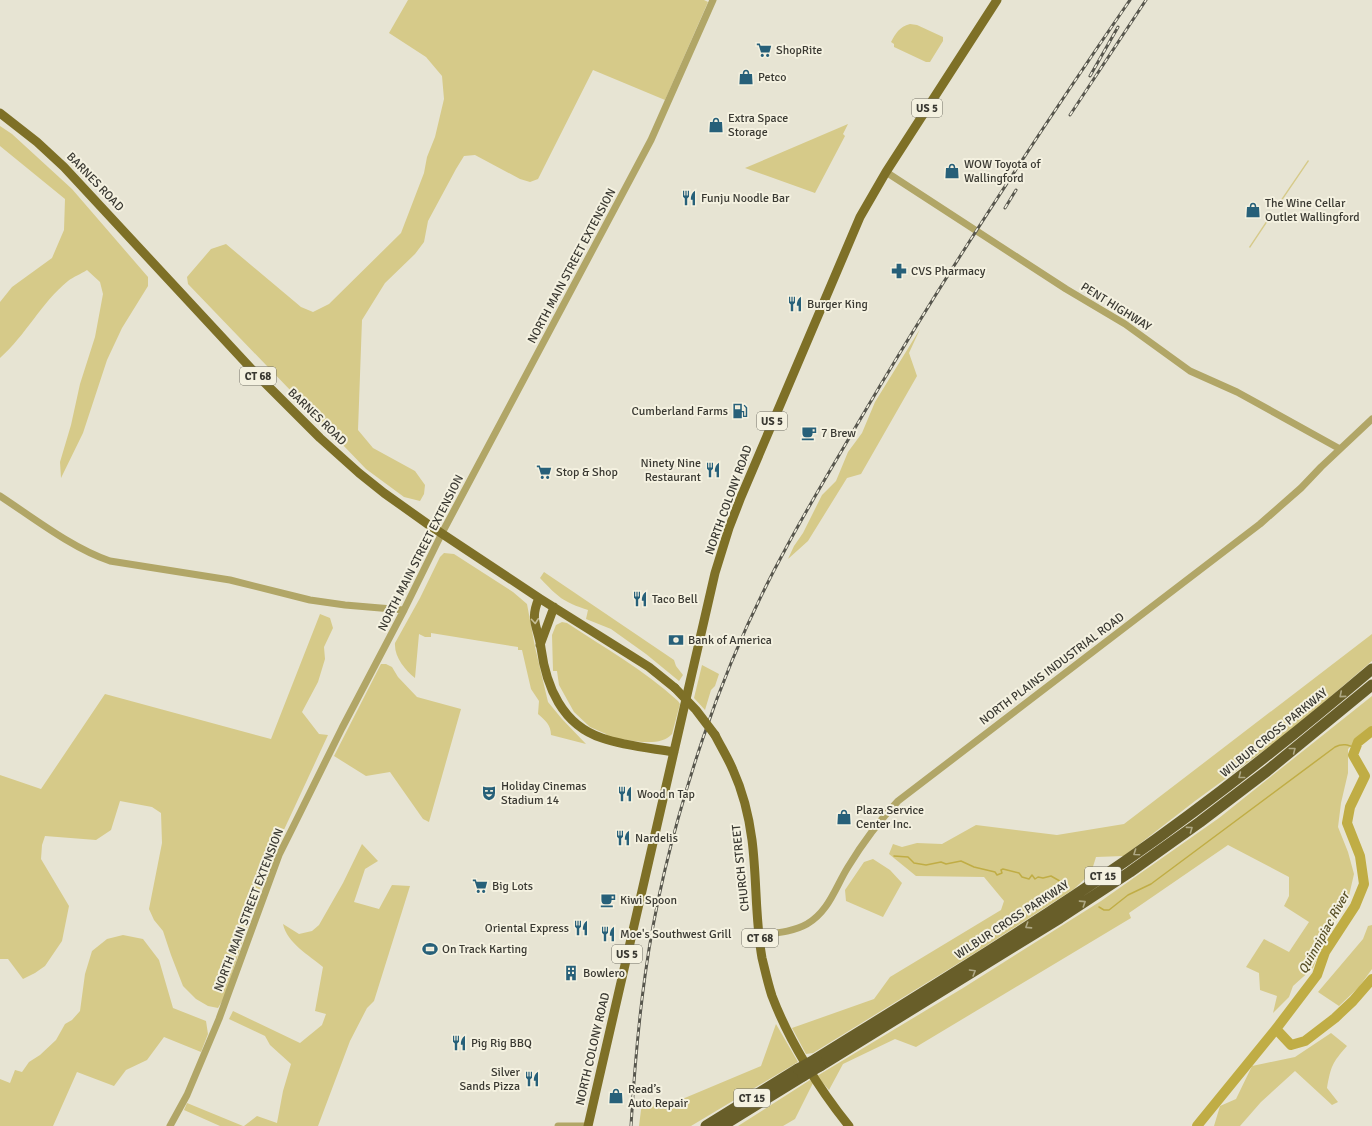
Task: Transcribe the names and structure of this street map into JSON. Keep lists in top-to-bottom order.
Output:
{
  "streets": {
    "highway": ["WILBUR CROSS PARKWAY", "CT 15"],
    "main road": [
      "US 5",
      "BARNES ROAD",
      "CT 68",
      "NORTH COLONY ROAD",
      "CHURCH STREET"
    ],
    "street": ["NORTH MAIN STREET EXTENSION", "PENT HIGHWAY", "NORTH PLAINS INDUSTRIAL ROAD"]
  },
  "crossings": [
    ["BARNES ROAD", "NORTH MAIN STREET EXTENSION"],
    ["BARNES ROAD", "CHURCH STREET"],
    ["PENT HIGHWAY", "NORTH COLONY ROAD"],
    ["PENT HIGHWAY", "NORTH PLAINS INDUSTRIAL ROAD"],
    ["NORTH PLAINS INDUSTRIAL ROAD", "CHURCH STREET"]
  ],
  "water": ["Quinnipiac River"],
  "places": {
    "supermarket": ["ShopRite", "Stop & Shop", "Big Lots"],
    "shop": [
      "Petco",
      "Extra Space Storage",
      "WOW Toyota of Wallingford",
      "The Wine Cellar Outlet Wallingford",
      "Plaza Service Center Inc.",
      "Read’s Auto Repair"
    ],
    "restaurant": [
      "Funju Noodle Bar",
      "Burger King",
      "Ninety Nine Restaurant",
      "Taco Bell",
      "Wood n Tap",
      "Nardelis",
      "Oriental Express",
      "Moe's Southwest Grill",
      "Pig Rig BBQ",
      "Silver Sands Pizza"
    ],
    "pharmacy": ["CVS Pharmacy"],
    "fuel station": ["Cumberland Farms"],
    "cafe": ["7 Brew", "Kiwi Spoon"],
    "bank": ["Bank of America"],
    "theatre": ["Holiday Cinemas Stadium 14"],
    "sports": ["On Track Karting"],
    "building": ["Bowlero"]
  }
}
